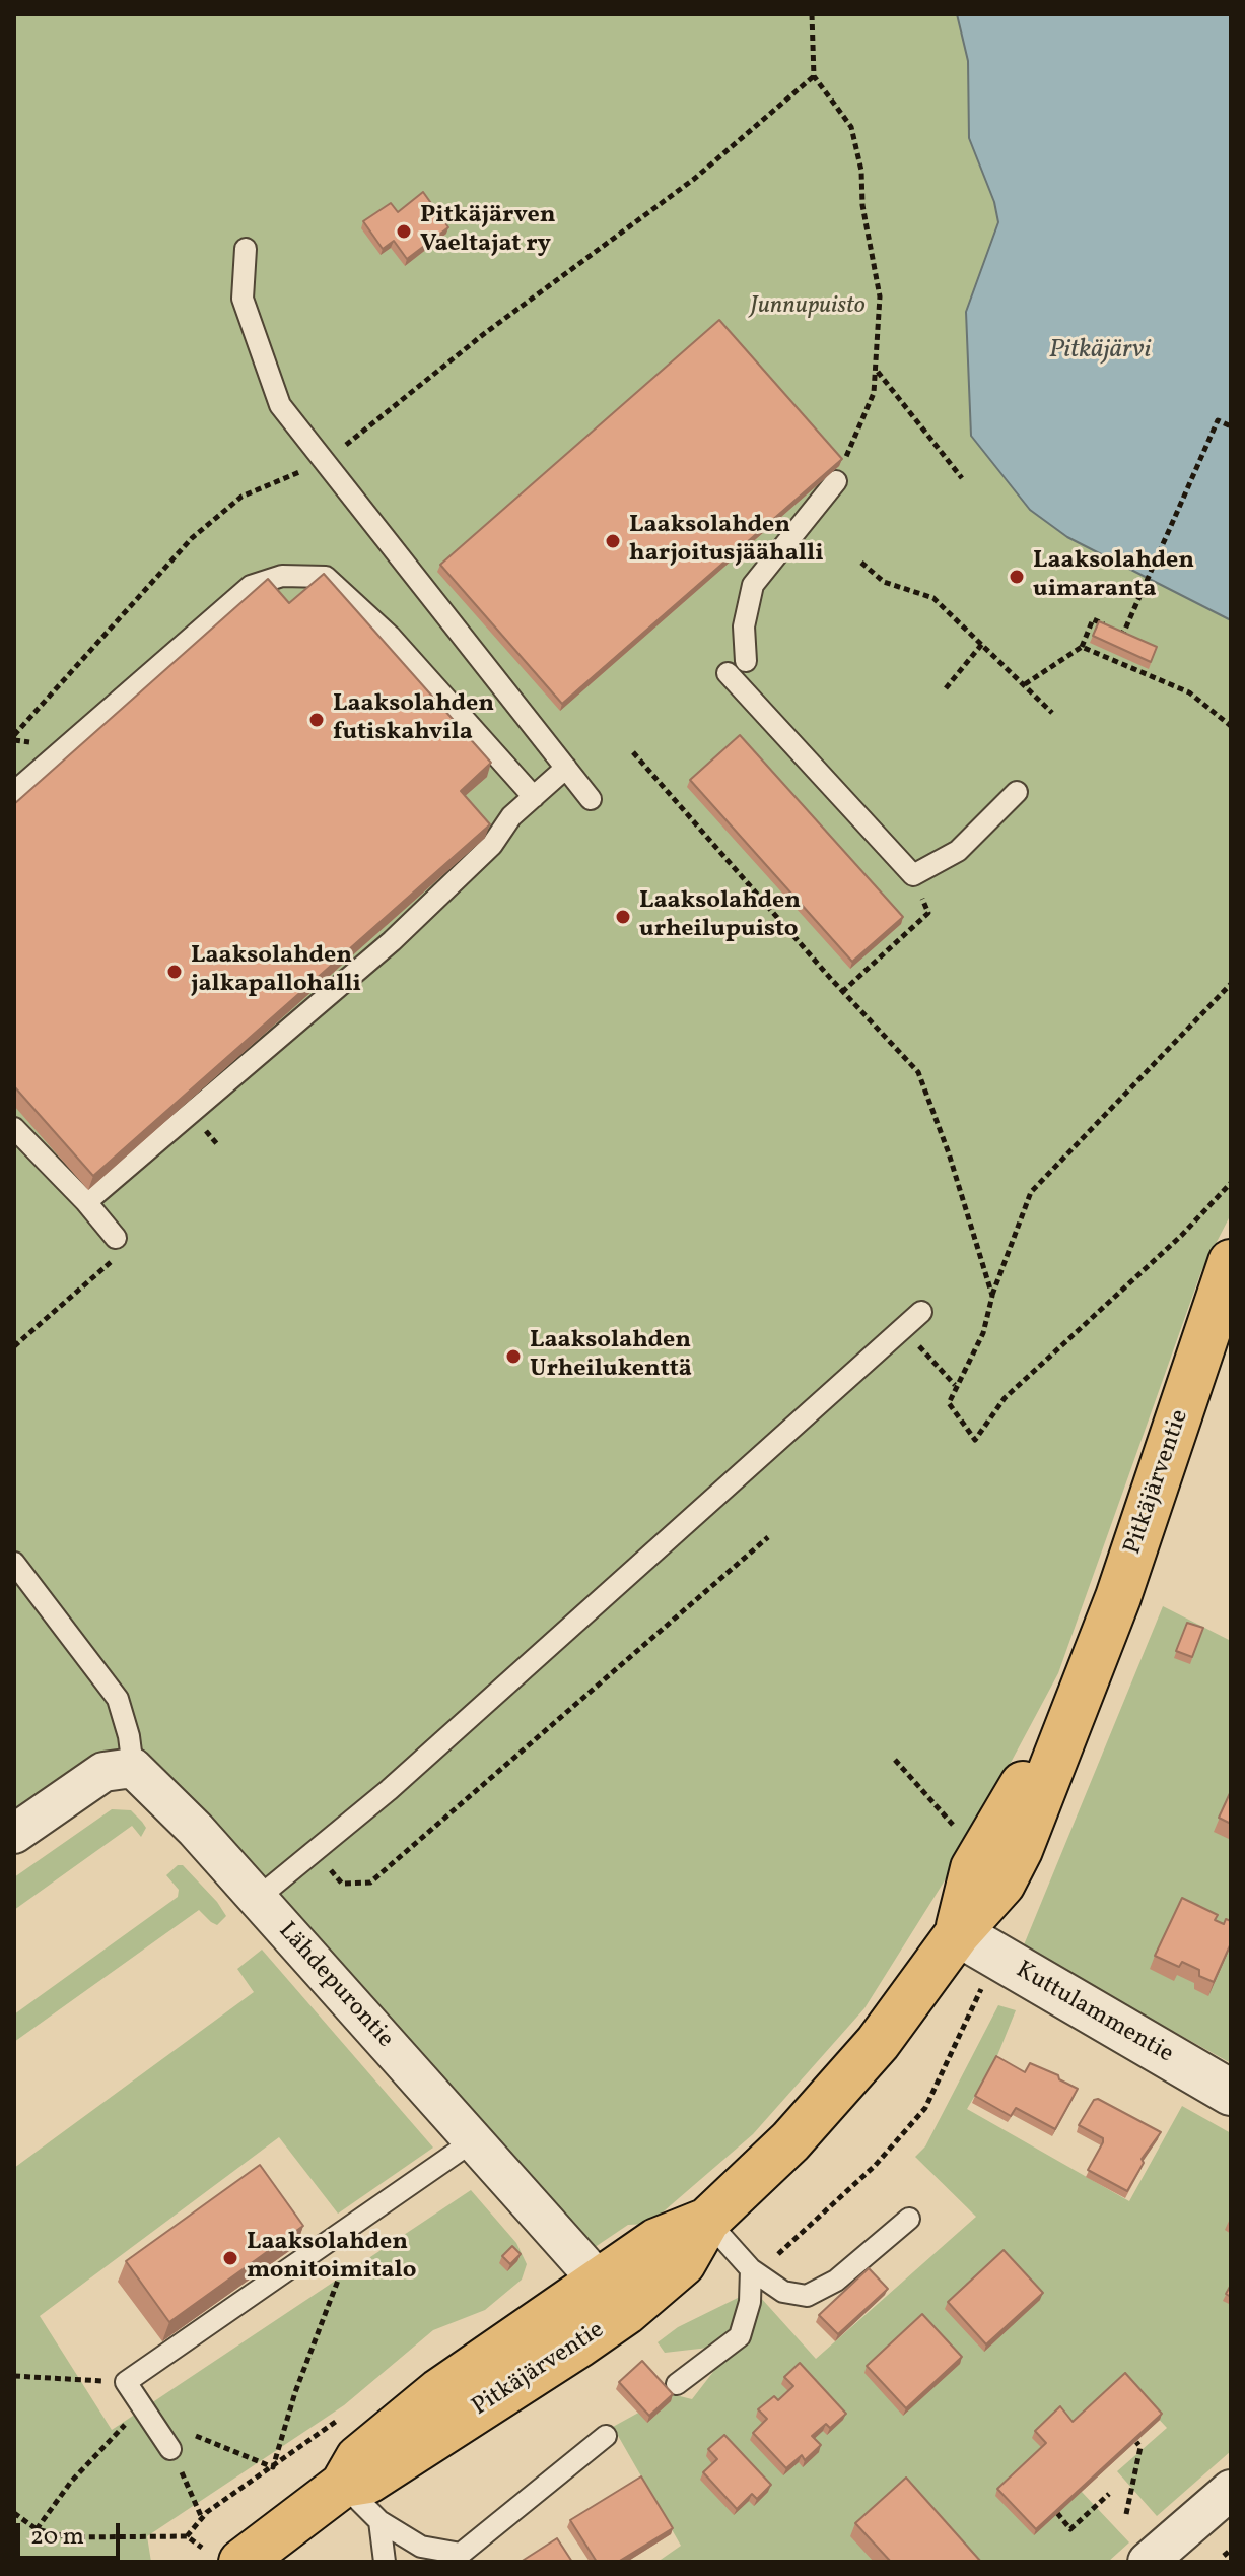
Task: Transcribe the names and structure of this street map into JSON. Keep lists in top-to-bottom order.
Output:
{
  "streets": {
    "main road": ["Pitkäjärventie"],
    "street": ["Lähdepurontie", "Kuttulammentie"]
  },
  "crossings": [
    ["Pitkäjärventie", "Lähdepurontie"],
    ["Pitkäjärventie", "Kuttulammentie"]
  ],
  "water": ["Pitkäjärvi"],
  "parks": ["Junnupuisto"],
  "places": [
    "Pitkäjärven Vaeltajat ry",
    "Laaksolahden harjoitusjäähalli",
    "Laaksolahden uimaranta",
    "Laaksolahden futiskahvila",
    "Laaksolahden urheilupuisto",
    "Laaksolahden jalkapallohalli",
    "Laaksolahden Urheilukenttä",
    "Laaksolahden monitoimitalo"
  ],
  "scale_bar": "20 m"
}
